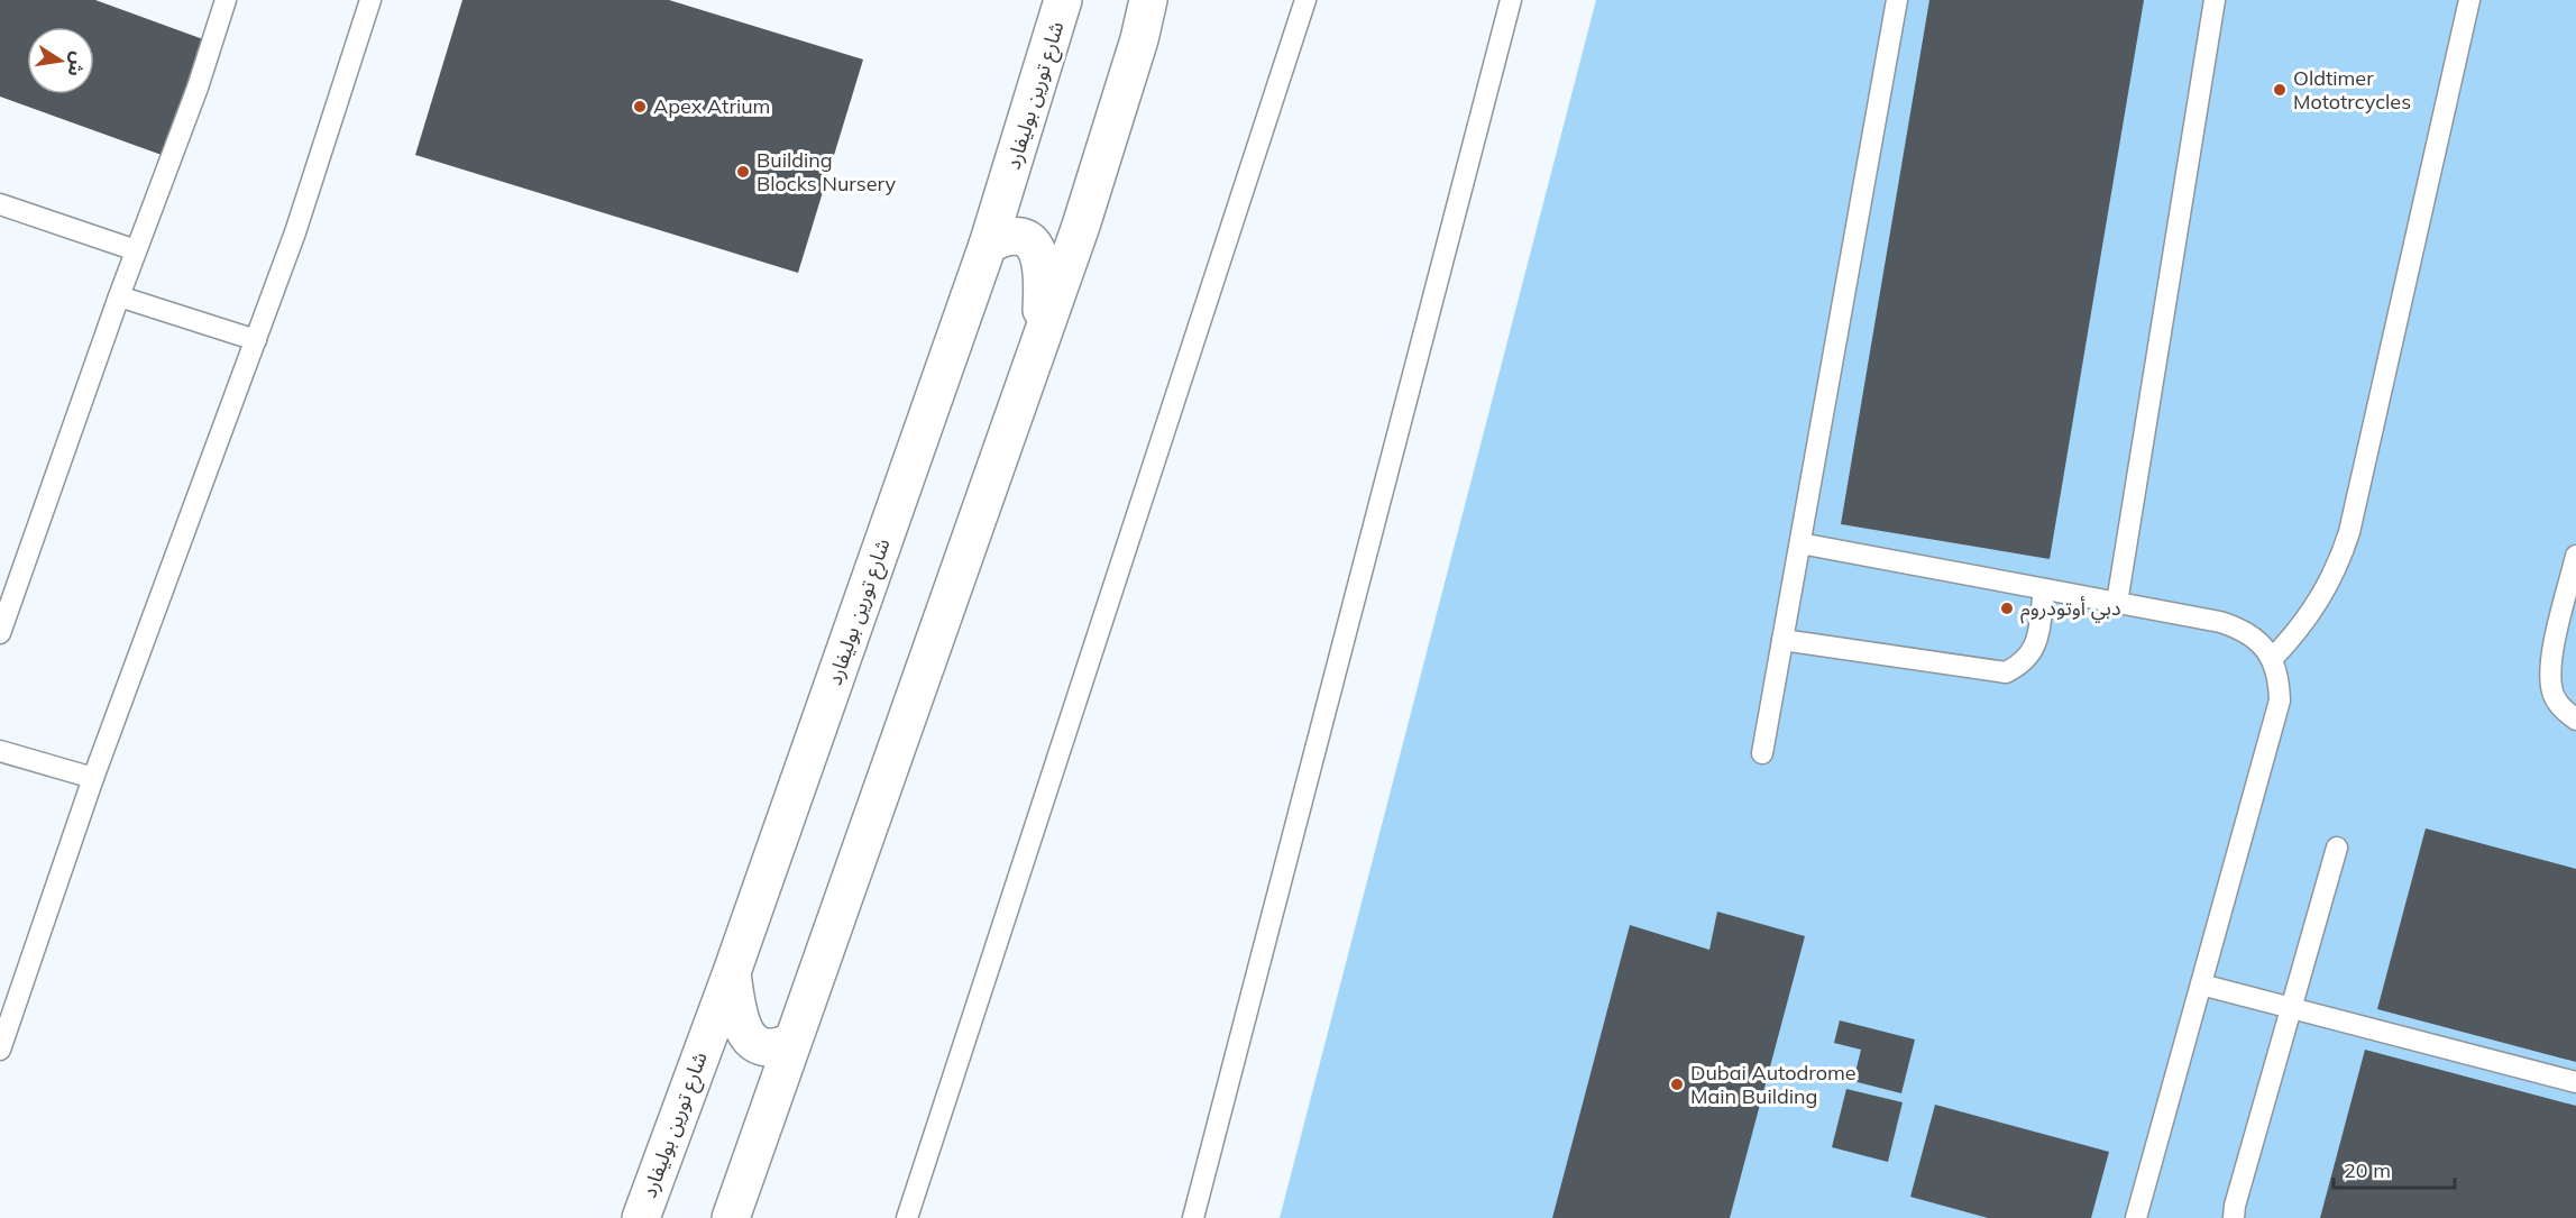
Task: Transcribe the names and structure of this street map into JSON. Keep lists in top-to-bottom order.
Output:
{
  "streets": {
    "main road": ["شارع تورين بوليفارد"]
  },
  "places": [
    "Oldtimer Mototrcycles",
    "Apex Atrium",
    "Building Blocks Nursery",
    "دبي أوتودروم",
    "Dubai Autodrome Main Building"
  ],
  "scale_bar": "20 m",
  "north": "right"
}
